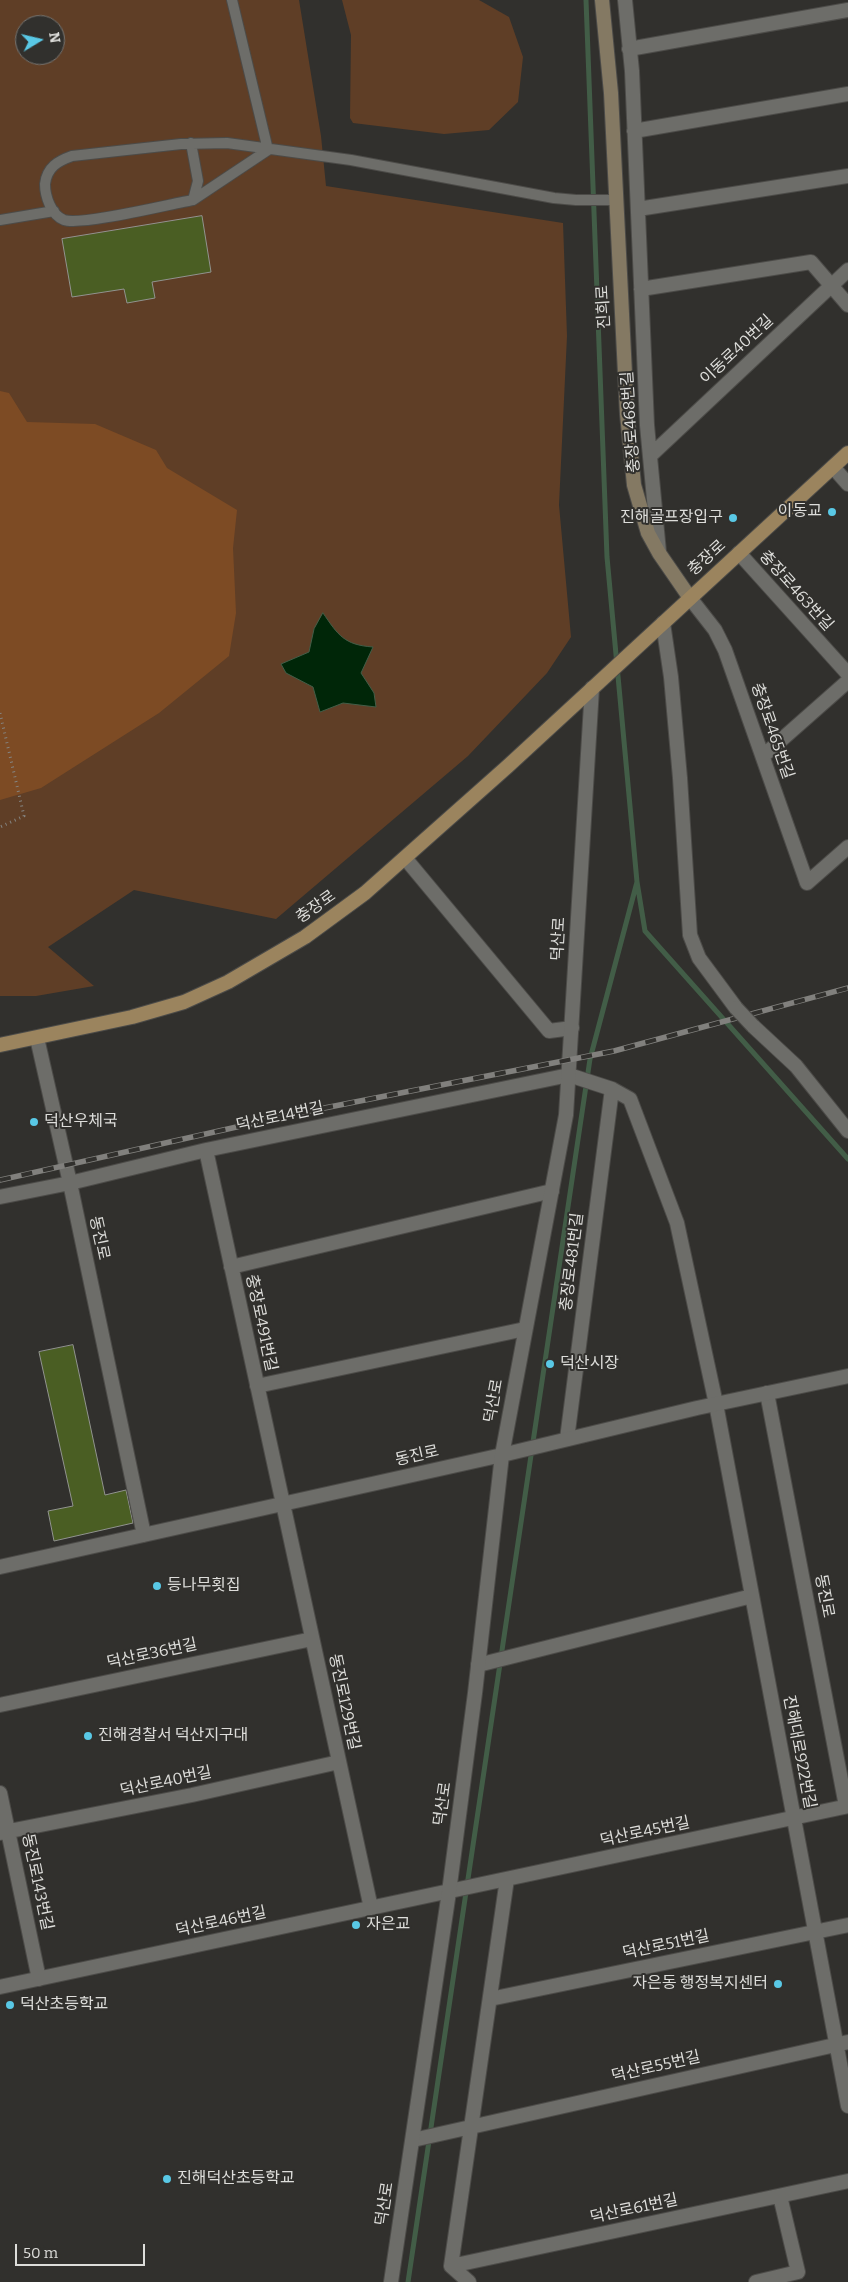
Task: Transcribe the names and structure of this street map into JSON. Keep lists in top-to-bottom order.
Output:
{
  "streets": {
    "main road": ["진희로", "충장로"],
    "street": [
      "이동로40번길",
      "충장로468번길",
      "충장로463번길",
      "충장로465번길",
      "덕산로",
      "덕산로14번길",
      "동진로",
      "충장로481번길",
      "충장로491번길",
      "덕산로36번길",
      "동진로129번길",
      "진해대로922번길",
      "덕산로40번길",
      "덕산로45번길",
      "동진로143번길",
      "덕산로46번길",
      "덕산로51번길",
      "덕산로55번길",
      "덕산로61번길"
    ]
  },
  "crossings": [
    ["진희로", "충장로468번길"],
    ["진희로", "충장로"],
    ["진희로", "충장로465번길"],
    ["이동로40번길", "충장로468번길"],
    ["충장로", "충장로463번길"],
    ["충장로", "충장로465번길"],
    ["충장로", "덕산로"],
    ["충장로", "동진로"],
    ["덕산로", "덕산로14번길"],
    ["덕산로", "동진로"],
    ["덕산로", "덕산로45번길"],
    ["덕산로", "덕산로46번길"],
    ["덕산로", "덕산로55번길"],
    ["덕산로14번길", "동진로"],
    ["덕산로14번길", "충장로491번길"],
    ["동진로", "충장로481번길"],
    ["동진로", "충장로491번길"],
    ["동진로", "동진로129번길"],
    ["동진로", "진해대로922번길"],
    ["동진로", "덕산로45번길"],
    ["충장로491번길", "동진로129번길"],
    ["덕산로36번길", "동진로129번길"],
    ["동진로129번길", "덕산로40번길"],
    ["동진로129번길", "덕산로46번길"],
    ["진해대로922번길", "덕산로45번길"],
    ["진해대로922번길", "덕산로51번길"],
    ["진해대로922번길", "덕산로55번길"],
    ["덕산로40번길", "동진로143번길"],
    ["덕산로45번길", "덕산로46번길"],
    ["동진로143번길", "덕산로46번길"]
  ],
  "places": [
    "이동교",
    "진해골프장입구",
    "덕산우체국",
    "덕산시장",
    "등나무횟집",
    "진해경찰서 덕산지구대",
    "자은교",
    "자은동 행정복지센터",
    "덕산초등학교",
    "진해덕산초등학교"
  ],
  "scale_bar": "50 m",
  "north": "right"
}
